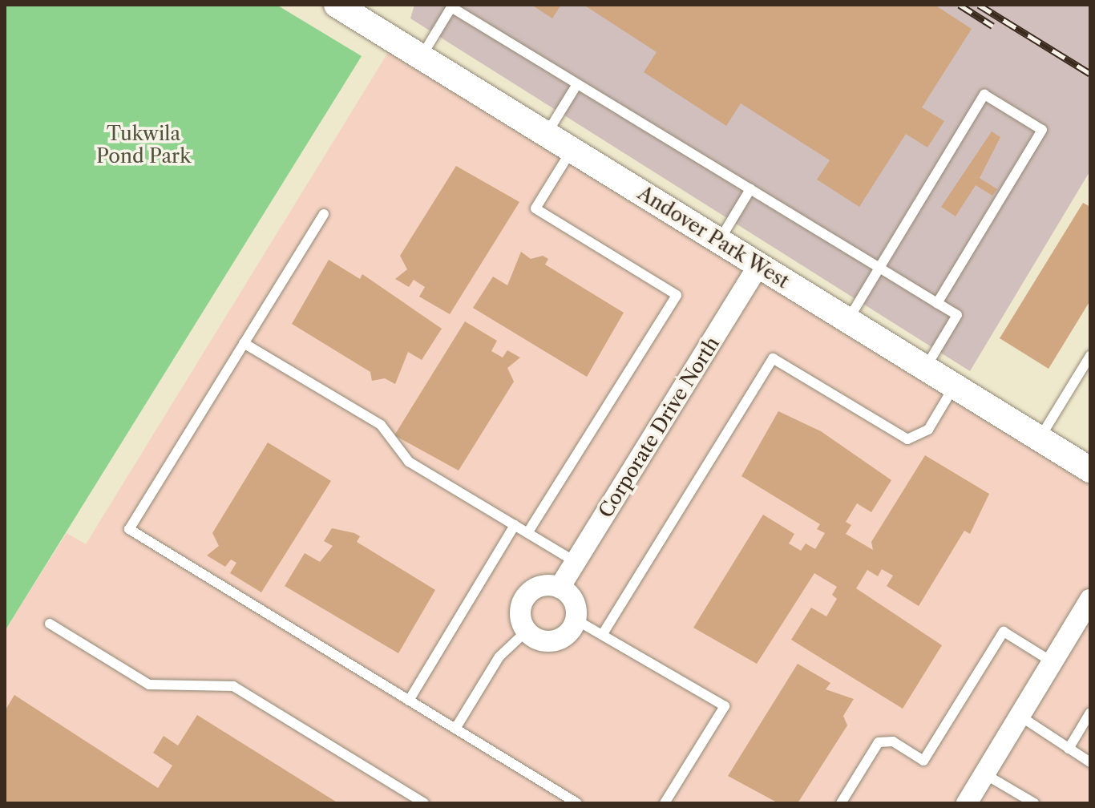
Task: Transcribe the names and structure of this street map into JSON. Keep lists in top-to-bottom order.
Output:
{
  "streets": {
    "street": ["Andover Park West", "Corporate Drive North"]
  },
  "crossings": [
    ["Andover Park West", "Corporate Drive North"]
  ],
  "parks": ["Tukwila Pond Park"]
}
